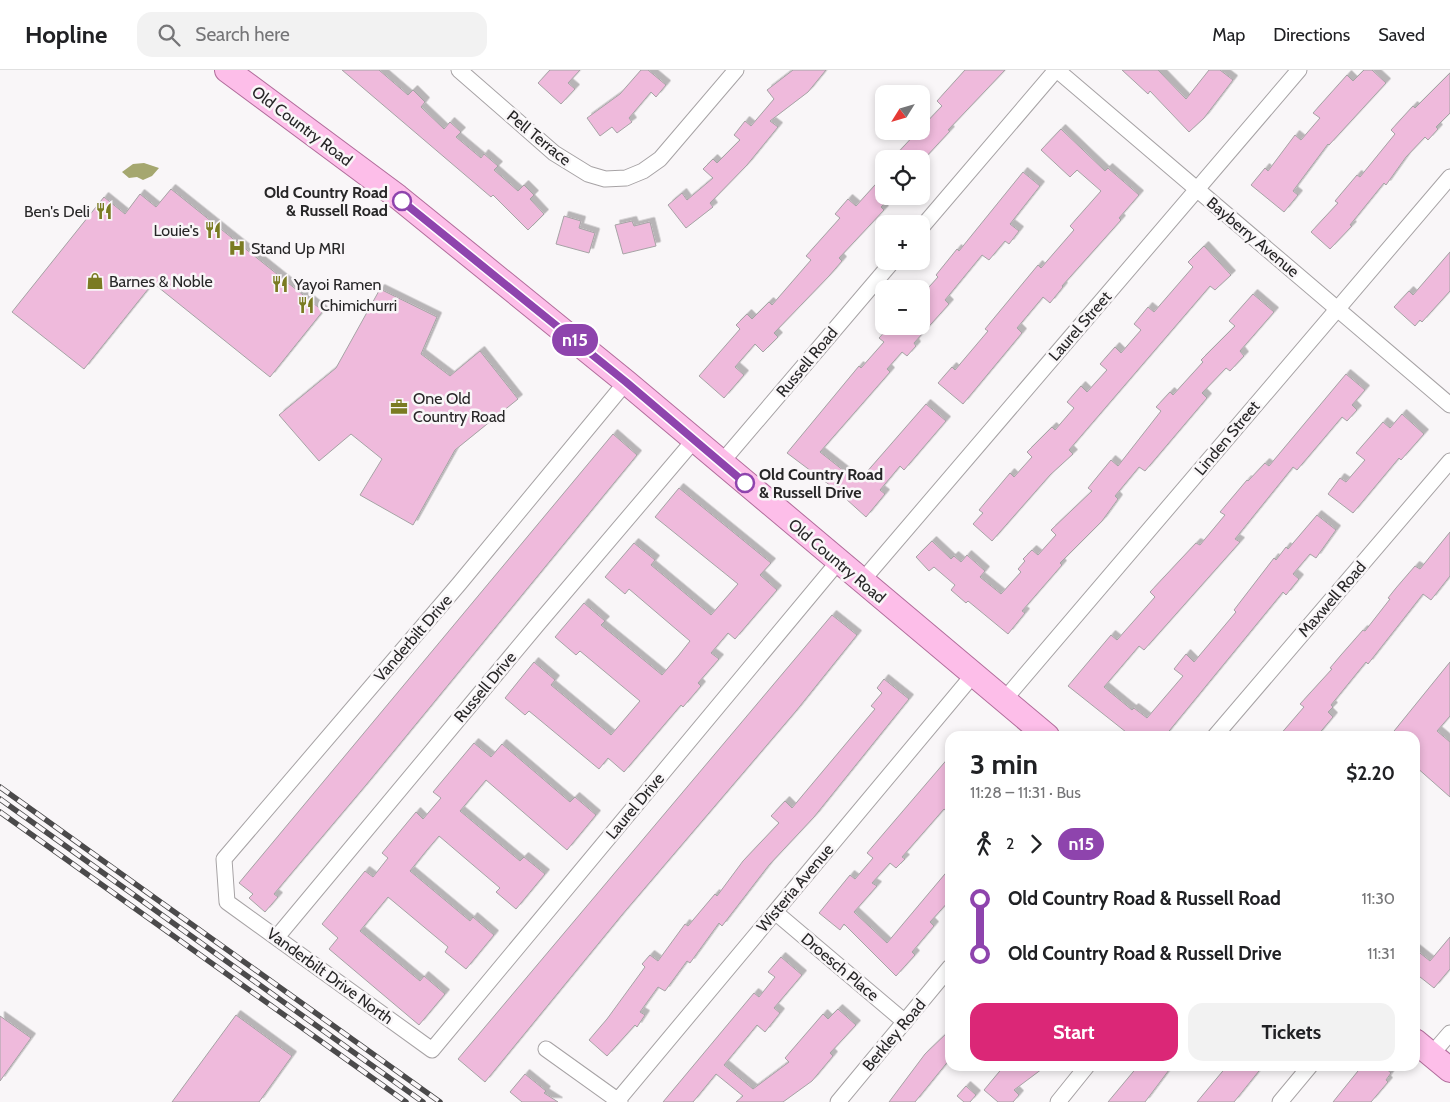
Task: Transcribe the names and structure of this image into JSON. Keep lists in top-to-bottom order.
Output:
{
  "streets": {
    "main road": ["Old Country Road"],
    "street": [
      "Pell Terrace",
      "Bayberry Avenue",
      "Laurel Street",
      "Russell Road",
      "Linden Street",
      "Maxwell Road",
      "Vanderbilt Drive",
      "Russell Drive",
      "Laurel Drive",
      "Wisteria Avenue",
      "Droesch Place",
      "Vanderbilt Drive North",
      "Berkley Road"
    ]
  },
  "crossings": [
    ["Old Country Road", "Laurel Street"],
    ["Old Country Road", "Russell Road"],
    ["Old Country Road", "Linden Street"],
    ["Old Country Road", "Vanderbilt Drive"],
    ["Old Country Road", "Russell Drive"],
    ["Old Country Road", "Laurel Drive"],
    ["Old Country Road", "Wisteria Avenue"],
    ["Bayberry Avenue", "Laurel Street"],
    ["Bayberry Avenue", "Linden Street"],
    ["Vanderbilt Drive", "Vanderbilt Drive North"],
    ["Russell Drive", "Vanderbilt Drive North"],
    ["Laurel Drive", "Vanderbilt Drive North"],
    ["Wisteria Avenue", "Droesch Place"],
    ["Droesch Place", "Berkley Road"]
  ],
  "places": {
    "other": ["Old Country Road & Russell Road", "Old Country Road & Russell Drive"],
    "restaurant": [
      "Ben's Deli",
      "Louie's",
      "Yayoi Ramen",
      "Chimichurri"
    ],
    "hospital": ["Stand Up MRI"],
    "shop": ["Barnes & Noble"],
    "office": ["One Old Country Road"]
  },
  "lines": ["bus line n15"],
  "north": "bottom left",
  "page": {
    "header": "Hopline",
    "search": "Search here",
    "nav": ["Map", "Directions", "Saved"],
    "on_map": "n15",
    "map_buttons": ["+", "−"],
    "heading": ["3 min", "11:28 – 11:31 · Bus", "$2.20"],
    "legs": ["2", "n15"],
    "list": [
      {
        "name": "Old Country Road & Russell Road",
        "value": "11:30"
      },
      {
        "name": "Old Country Road & Russell Drive",
        "value": "11:31"
      }
    ],
    "buttons": ["Start", "Tickets"]
  }
}
